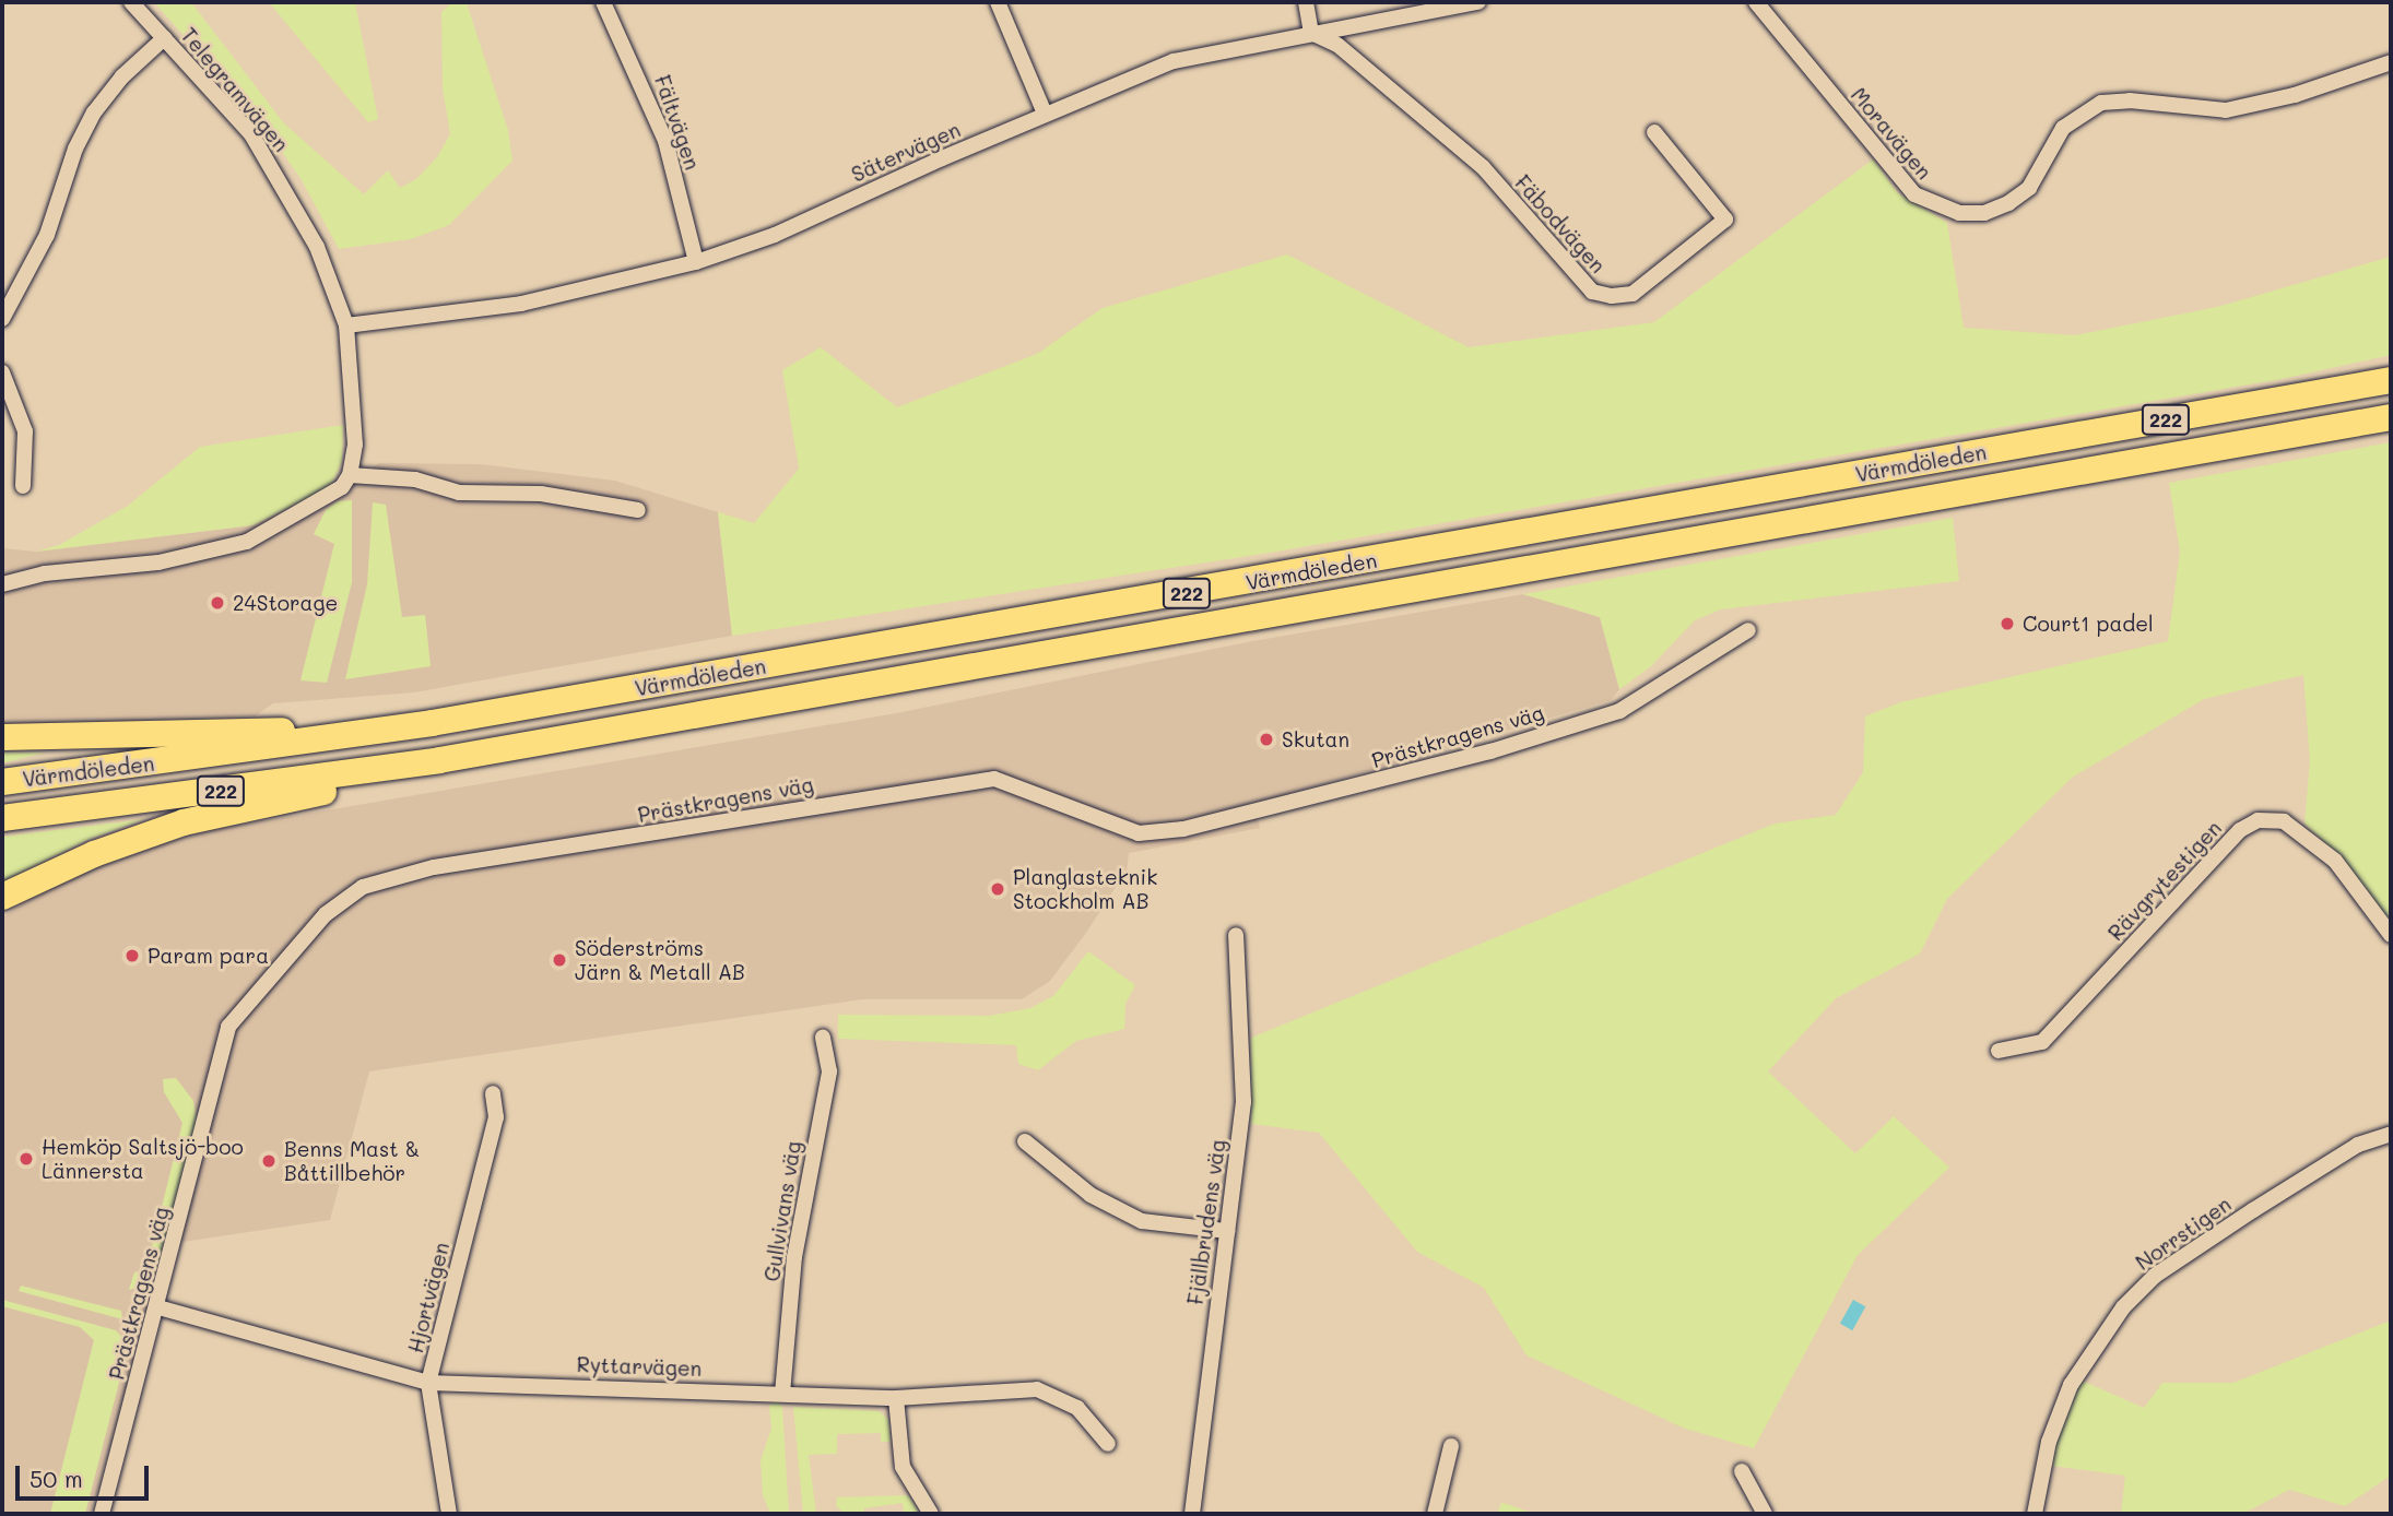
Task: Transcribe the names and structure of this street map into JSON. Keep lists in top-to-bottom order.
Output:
{
  "streets": {
    "highway": ["222", "Värmdöleden"],
    "street": [
      "Telegramvägen",
      "Fältvägen",
      "Moravägen",
      "Sätervägen",
      "Fäbodvägen",
      "Prästkragens väg",
      "Rävgrytestigen",
      "Gullvivans väg",
      "Fjällbrudens väg",
      "Norrstigen",
      "Hjortvägen",
      "Ryttarvägen"
    ]
  },
  "crossings": [
    ["Telegramvägen", "Sätervägen"],
    ["Fältvägen", "Sätervägen"],
    ["Sätervägen", "Fäbodvägen"],
    ["Prästkragens väg", "Ryttarvägen"],
    ["Gullvivans väg", "Ryttarvägen"],
    ["Hjortvägen", "Ryttarvägen"]
  ],
  "places": [
    "24Storage",
    "Court1 padel",
    "Skutan",
    "Planglasteknik Stockholm AB",
    "Param para",
    "Söderströms Järn & Metall AB",
    "Hemköp Saltsjö-boo Lännersta",
    "Benns Mast & Båttillbehör"
  ],
  "scale_bar": "50 m"
}
